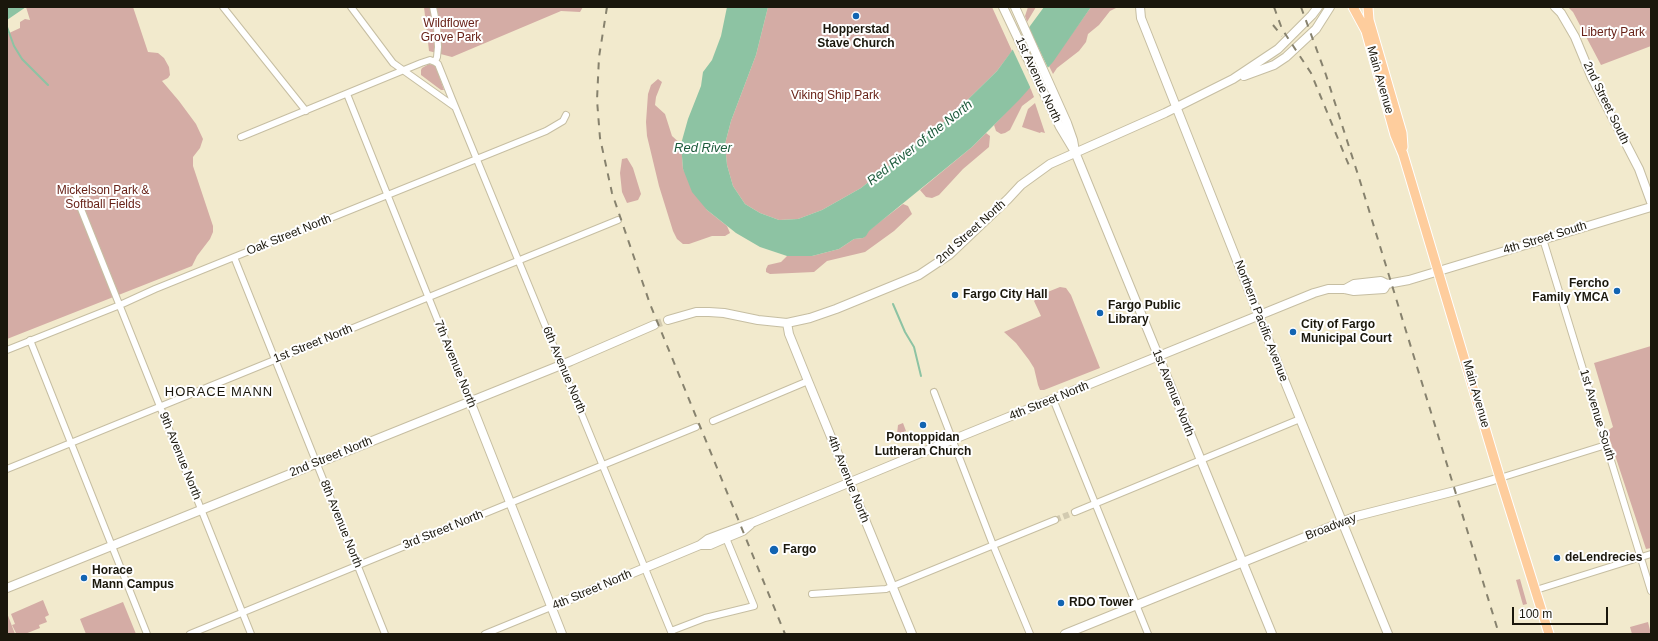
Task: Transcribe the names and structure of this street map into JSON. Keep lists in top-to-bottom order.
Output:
{
  "streets": {
    "main road": ["Main Avenue"],
    "street": [
      "1st Avenue North",
      "2nd Street South",
      "2nd Street North",
      "Oak Street North",
      "4th Street South",
      "Northern Pacific Avenue",
      "1st Street North",
      "7th Avenue North",
      "6th Avenue North",
      "4th Street North",
      "1st Avenue South",
      "9th Avenue North",
      "4th Avenue North",
      "8th Avenue North",
      "Broadway",
      "3rd Street North"
    ]
  },
  "crossings": [
    ["1st Avenue North", "2nd Street North"],
    ["1st Avenue North", "4th Street North"],
    ["1st Avenue North", "Broadway"],
    ["Main Avenue", "4th Street South"],
    ["Main Avenue", "4th Street North"],
    ["Main Avenue", "Broadway"],
    ["2nd Street North", "Northern Pacific Avenue"],
    ["2nd Street North", "7th Avenue North"],
    ["2nd Street North", "6th Avenue North"],
    ["2nd Street North", "9th Avenue North"],
    ["2nd Street North", "4th Avenue North"],
    ["2nd Street North", "8th Avenue North"],
    ["Oak Street North", "7th Avenue North"],
    ["Oak Street North", "6th Avenue North"],
    ["Oak Street North", "9th Avenue North"],
    ["Oak Street North", "8th Avenue North"],
    ["4th Street South", "4th Street North"],
    ["4th Street South", "1st Avenue South"],
    ["Northern Pacific Avenue", "4th Street North"],
    ["Northern Pacific Avenue", "Broadway"],
    ["1st Street North", "7th Avenue North"],
    ["1st Street North", "6th Avenue North"],
    ["1st Street North", "9th Avenue North"],
    ["1st Street North", "8th Avenue North"],
    ["7th Avenue North", "4th Street North"],
    ["7th Avenue North", "3rd Street North"],
    ["6th Avenue North", "4th Street North"],
    ["6th Avenue North", "3rd Street North"],
    ["4th Street North", "4th Avenue North"],
    ["1st Avenue South", "Broadway"],
    ["9th Avenue North", "3rd Street North"],
    ["8th Avenue North", "3rd Street North"]
  ],
  "districts": ["HORACE MANN"],
  "water": ["Red River of the North", "Red River"],
  "parks": [
    "Wildflower Grove Park",
    "Liberty Park",
    "Viking Ship Park",
    "Mickelson Park & Softball Fields"
  ],
  "places": [
    "Hopperstad Stave Church",
    "Fercho Family YMCA",
    "Fargo City Hall",
    "Fargo Public Library",
    "City of Fargo Municipal Court",
    "Pontoppidan Lutheran Church",
    "Fargo",
    "deLendrecies",
    "Horace Mann Campus",
    "RDO Tower"
  ],
  "scale_bar": "100 m"
}
